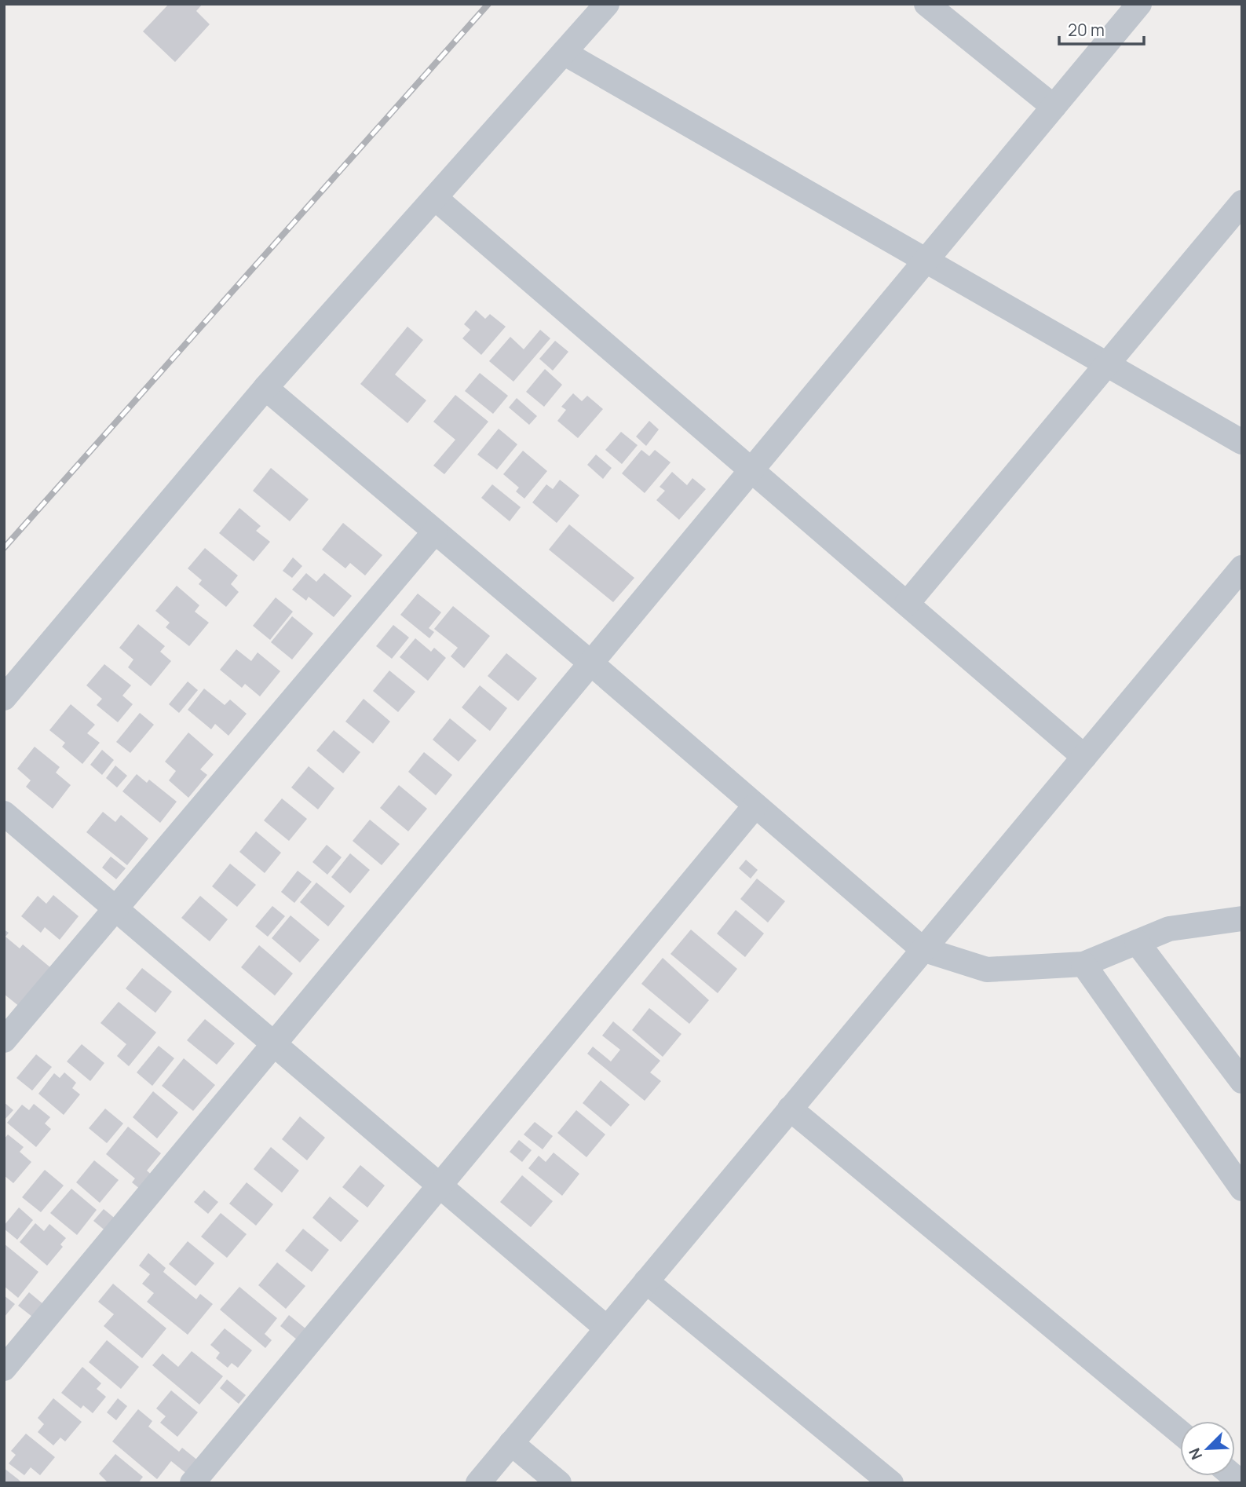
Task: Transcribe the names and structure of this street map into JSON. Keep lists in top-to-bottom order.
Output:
{
  "scale_bar": "20 m",
  "north": "bottom left"
}
